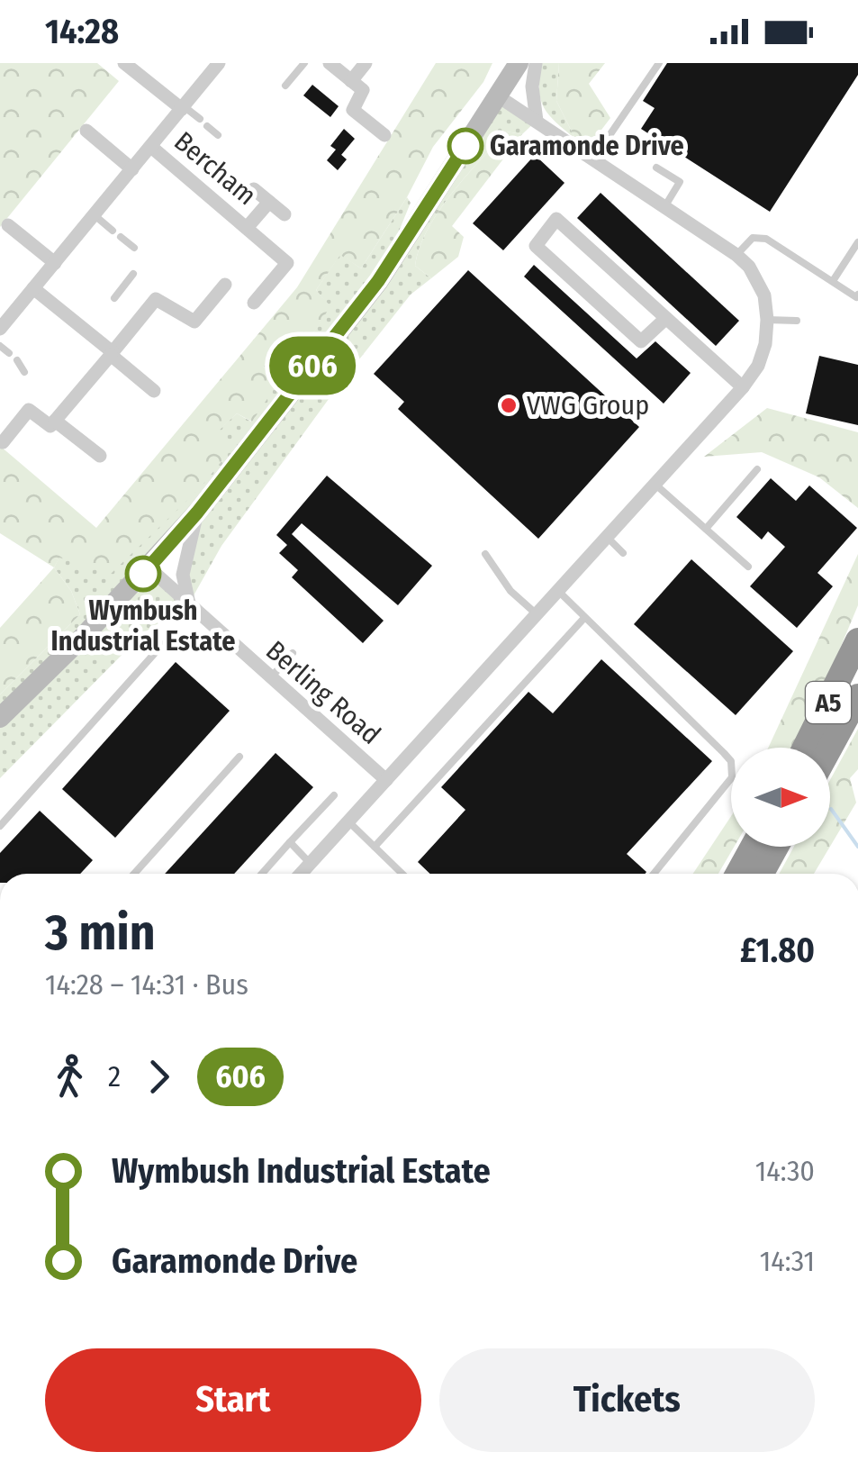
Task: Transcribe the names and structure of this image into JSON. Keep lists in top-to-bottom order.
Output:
{
  "streets": {
    "highway": ["A5"],
    "street": ["Bercham", "Berling Road"]
  },
  "places": ["Garamonde Drive", "VWG Group", "Wymbush Industrial Estate"],
  "lines": ["bus line 606"],
  "north": "right",
  "page": {
    "status": "14:28",
    "on_map": "606",
    "heading": ["3 min", "14:28 – 14:31 · Bus", "£1.80"],
    "legs": ["2", "606"],
    "list": [
      {
        "name": "Wymbush Industrial Estate",
        "value": "14:30"
      },
      {
        "name": "Garamonde Drive",
        "value": "14:31"
      }
    ],
    "buttons": ["Start", "Tickets"]
  }
}
